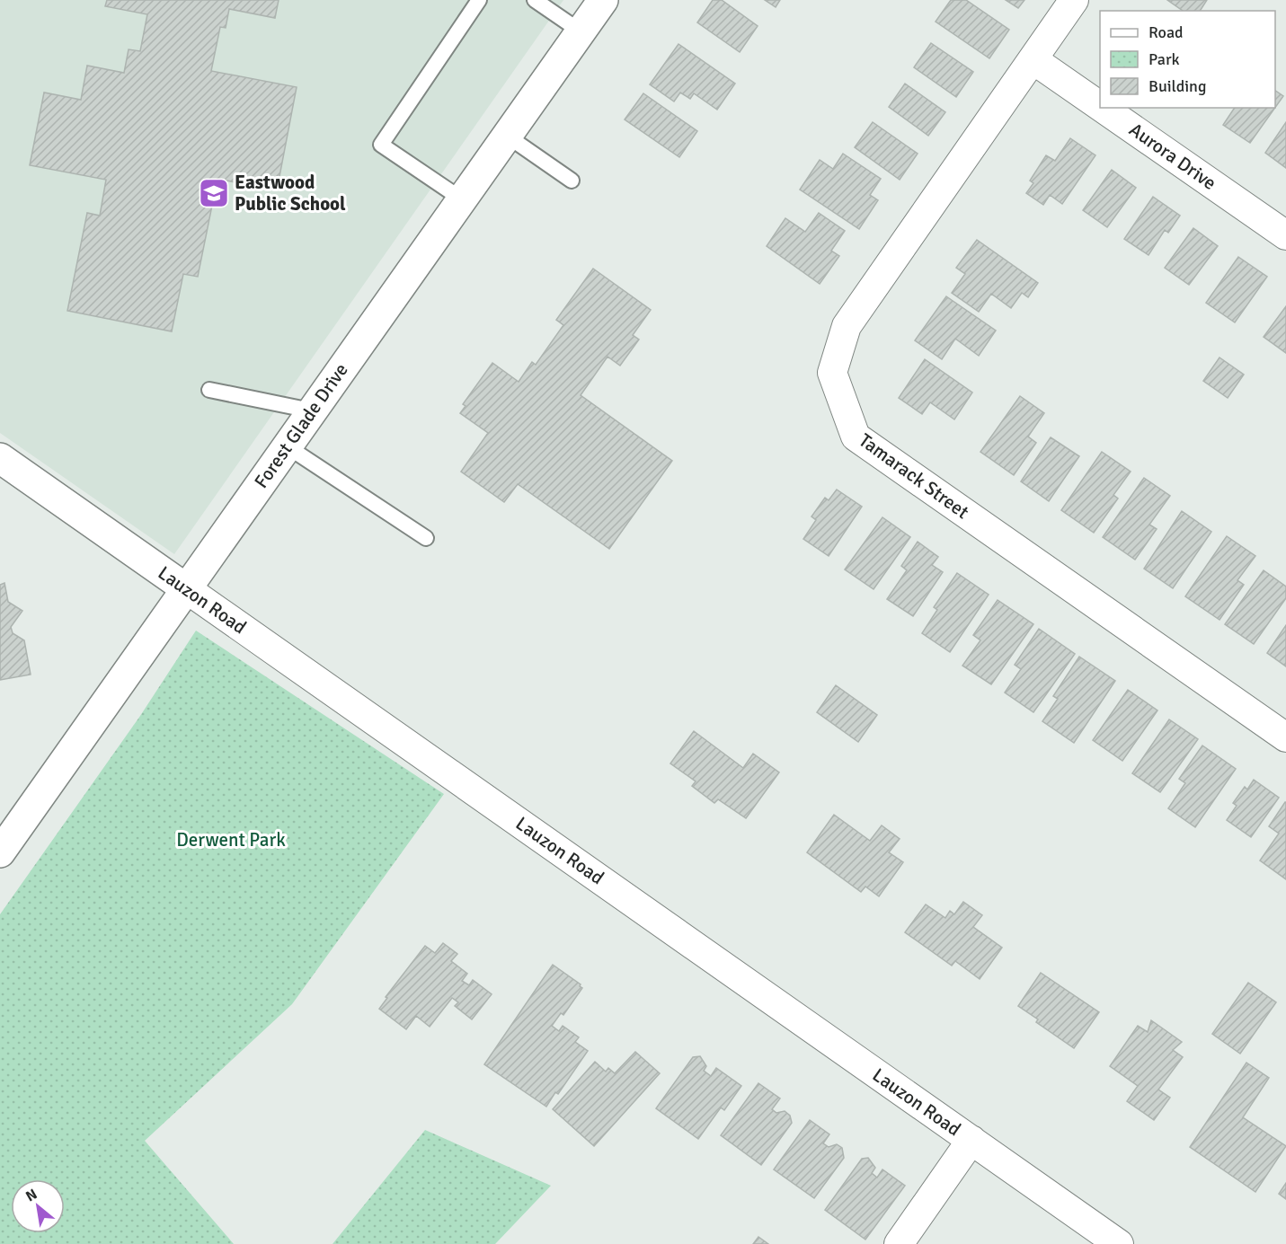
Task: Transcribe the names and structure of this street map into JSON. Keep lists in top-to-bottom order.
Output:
{
  "streets": {
    "street": [
      "Aurora Drive",
      "Forest Glade Drive",
      "Tamarack Street",
      "Lauzon Road"
    ]
  },
  "crossings": [
    ["Aurora Drive", "Tamarack Street"],
    ["Forest Glade Drive", "Lauzon Road"]
  ],
  "parks": ["Derwent Park"],
  "places": {
    "school or university": ["Eastwood Public School"]
  },
  "legend": ["Road", "Park", "Building"],
  "north": "top left"
}
